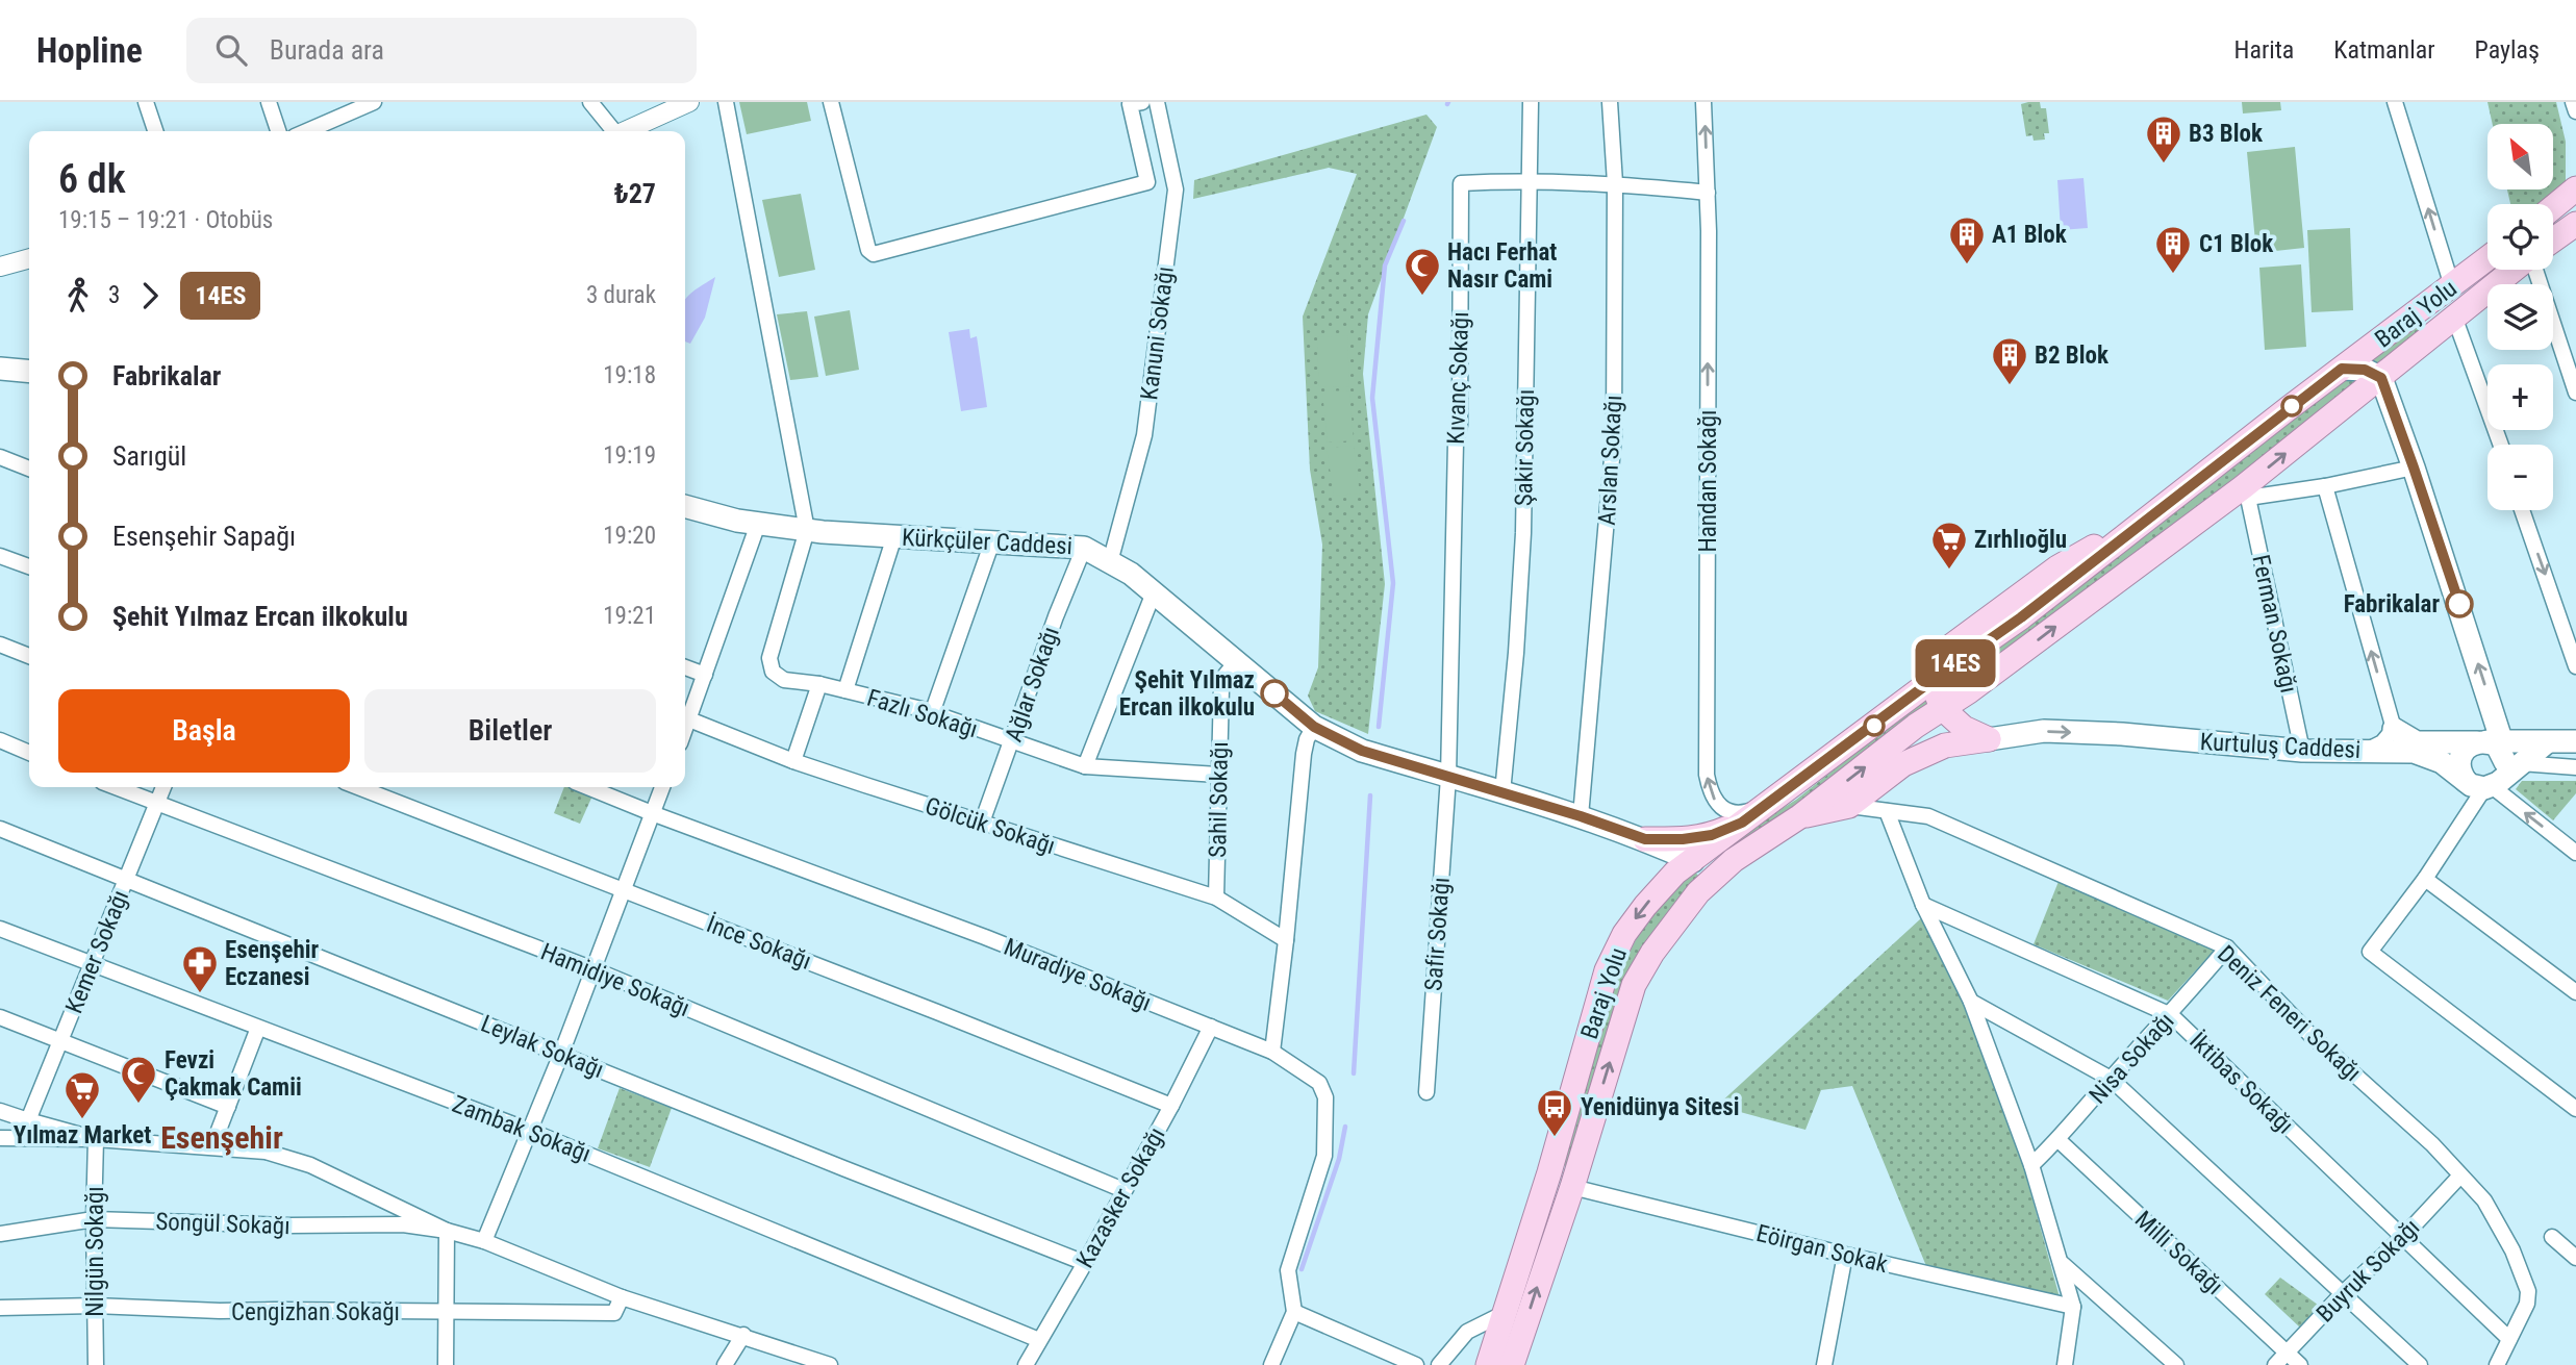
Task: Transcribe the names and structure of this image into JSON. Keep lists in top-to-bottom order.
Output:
{
  "streets": {
    "main road": ["Baraj Yolu", "Kürkçüler Caddesi", "Kurtuluş Caddesi"],
    "street": [
      "Kanuni Sokağı",
      "Kıvanç Sokağı",
      "Şakir Sokağı",
      "Arslan Sokağı",
      "Handan Sokağı",
      "Ferman Sokağı",
      "Ağlar Sokağı",
      "Fazlı Sokağı",
      "Sahil Sokağı",
      "Gölcük Sokağı",
      "Safir Sokağı",
      "İnce Sokağı",
      "Kemer Sokağı",
      "Muradiye Sokağı",
      "Hamidiye Sokağı",
      "Deniz Feneri Sokağı",
      "Leylak Sokağı",
      "Nisa Sokağı",
      "İktibas Sokağı",
      "Zambak Sokağı",
      "Kazasker Sokağı",
      "Songül Sokağı",
      "Eöirgan Sokak",
      "Nilgün Sokağı",
      "Milli Sokağı",
      "Buyruk Sokağı",
      "Cengizhan Sokağı"
    ]
  },
  "crossings": [
    ["Baraj Yolu", "Handan Sokağı"],
    ["Baraj Yolu", "Kürkçüler Caddesi"],
    ["Baraj Yolu", "Ferman Sokağı"],
    ["Baraj Yolu", "Eöirgan Sokak"],
    ["Kanuni Sokağı", "Kürkçüler Caddesi"],
    ["Kıvanç Sokağı", "Şakir Sokağı"],
    ["Kıvanç Sokağı", "Arslan Sokağı"],
    ["Kıvanç Sokağı", "Handan Sokağı"],
    ["Kıvanç Sokağı", "Kürkçüler Caddesi"],
    ["Kıvanç Sokağı", "Safir Sokağı"],
    ["Şakir Sokağı", "Kürkçüler Caddesi"],
    ["Arslan Sokağı", "Kürkçüler Caddesi"],
    ["Kürkçüler Caddesi", "Ağlar Sokağı"],
    ["Kürkçüler Caddesi", "Fazlı Sokağı"],
    ["Kürkçüler Caddesi", "Sahil Sokağı"],
    ["Kürkçüler Caddesi", "Safir Sokağı"],
    ["Ferman Sokağı", "Kurtuluş Caddesi"],
    ["Ağlar Sokağı", "Fazlı Sokağı"],
    ["Ağlar Sokağı", "Gölcük Sokağı"],
    ["Fazlı Sokağı", "Sahil Sokağı"],
    ["Sahil Sokağı", "Gölcük Sokağı"],
    ["İnce Sokağı", "Kazasker Sokağı"],
    ["Kemer Sokağı", "Hamidiye Sokağı"],
    ["Kemer Sokağı", "Leylak Sokağı"],
    ["Kemer Sokağı", "Zambak Sokağı"],
    ["Muradiye Sokağı", "Kazasker Sokağı"],
    ["Hamidiye Sokağı", "Kazasker Sokağı"],
    ["Deniz Feneri Sokağı", "Nisa Sokağı"],
    ["Deniz Feneri Sokağı", "İktibas Sokağı"],
    ["Deniz Feneri Sokağı", "Buyruk Sokağı"],
    ["Leylak Sokağı", "Kazasker Sokağı"],
    ["Nisa Sokağı", "İktibas Sokağı"],
    ["Nisa Sokağı", "Milli Sokağı"],
    ["İktibas Sokağı", "Buyruk Sokağı"],
    ["Zambak Sokağı", "Kazasker Sokağı"],
    ["Songül Sokağı", "Nilgün Sokağı"],
    ["Nilgün Sokağı", "Cengizhan Sokağı"],
    ["Milli Sokağı", "Buyruk Sokağı"]
  ],
  "one_way": ["Handan Sokağı", "Kurtuluş Caddesi"],
  "districts": ["Esenşehir"],
  "places": {
    "building": [
      "B3 Blok",
      "A1 Blok",
      "C1 Blok",
      "B2 Blok"
    ],
    "mosque": ["Hacı Ferhat Nasır Cami", "Fevzi Çakmak Camii"],
    "supermarket": ["Zırhlıoğlu", "Yılmaz Market"],
    "other": ["Fabrikalar", "Şehit Yılmaz Ercan ilkokulu"],
    "pharmacy": ["Esenşehir Eczanesi"],
    "bus stop": ["Yenidünya Sitesi"]
  },
  "lines": ["bus line 14ES"],
  "north": "top left",
  "page": {
    "header": "Hopline",
    "search": "Burada ara",
    "nav": ["Harita", "Katmanlar", "Paylaş"],
    "on_map": "14ES",
    "map_buttons": ["+", "−"],
    "heading": ["6 dk", "19:15 – 19:21 · Otobüs", "₺27"],
    "legs": ["3", "14ES", "3 durak"],
    "list": [
      {
        "name": "Fabrikalar",
        "value": "19:18"
      },
      {
        "name": "Sarıgül",
        "value": "19:19"
      },
      {
        "name": "Esenşehir Sapağı",
        "value": "19:20"
      },
      {
        "name": "Şehit Yılmaz Ercan ilkokulu",
        "value": "19:21"
      }
    ],
    "buttons": ["Başla", "Biletler"]
  }
}
